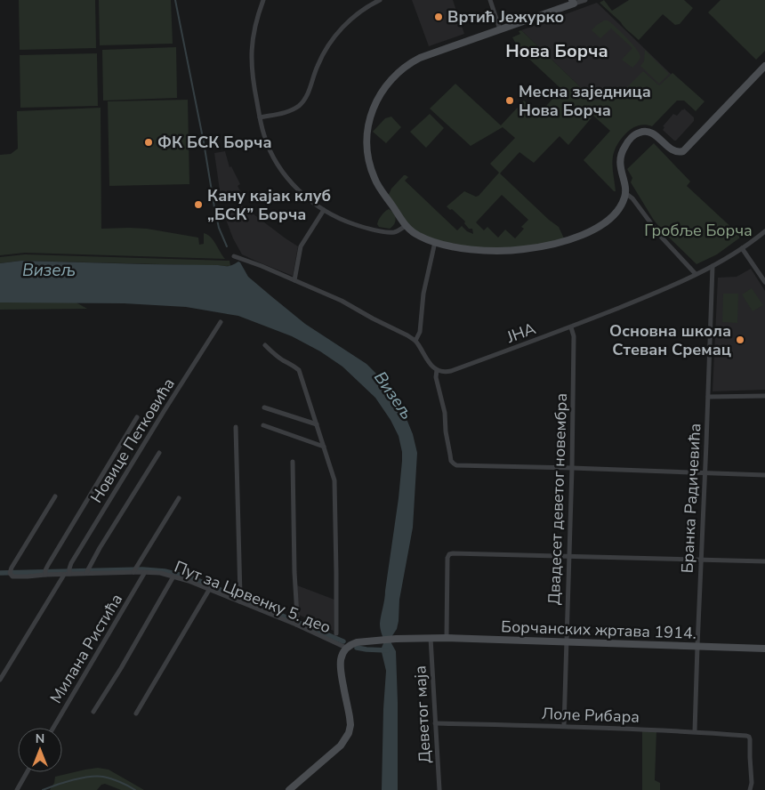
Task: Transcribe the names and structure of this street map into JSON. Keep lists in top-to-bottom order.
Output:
{
  "streets": {
    "street": [
      "ЈНА",
      "Новице Петковића",
      "Бранка Радичевића",
      "Двадесет деветог новембра",
      "Пут за Црвенку 5. део",
      "Борчанских жртава 1914.",
      "Милана Ристића",
      "Деветог маја",
      "Лоле Рибара"
    ]
  },
  "crossings": [
    ["ЈНА", "Бранка Радичевића"],
    ["ЈНА", "Двадесет деветог новембра"],
    ["Новице Петковића", "Пут за Црвенку 5. део"],
    ["Бранка Радичевића", "Борчанских жртава 1914."],
    ["Бранка Радичевића", "Лоле Рибара"],
    ["Двадесет деветог новембра", "Борчанских жртава 1914."],
    ["Двадесет деветог новембра", "Лоле Рибара"],
    ["Пут за Црвенку 5. део", "Борчанских жртава 1914."],
    ["Пут за Црвенку 5. део", "Милана Ристића"],
    ["Борчанских жртава 1914.", "Деветог маја"],
    ["Деветог маја", "Лоле Рибара"]
  ],
  "districts": ["Нова Борча"],
  "water": ["Визељ"],
  "parks": ["Гробље Борча"],
  "places": [
    "Вртић Јежурко",
    "Месна заједница Нова Борча",
    "ФК БСК Борча",
    "Кану кајак клуб „БСК” Борча",
    "Основна школа Стеван Сремац"
  ],
  "north": "top"
}
